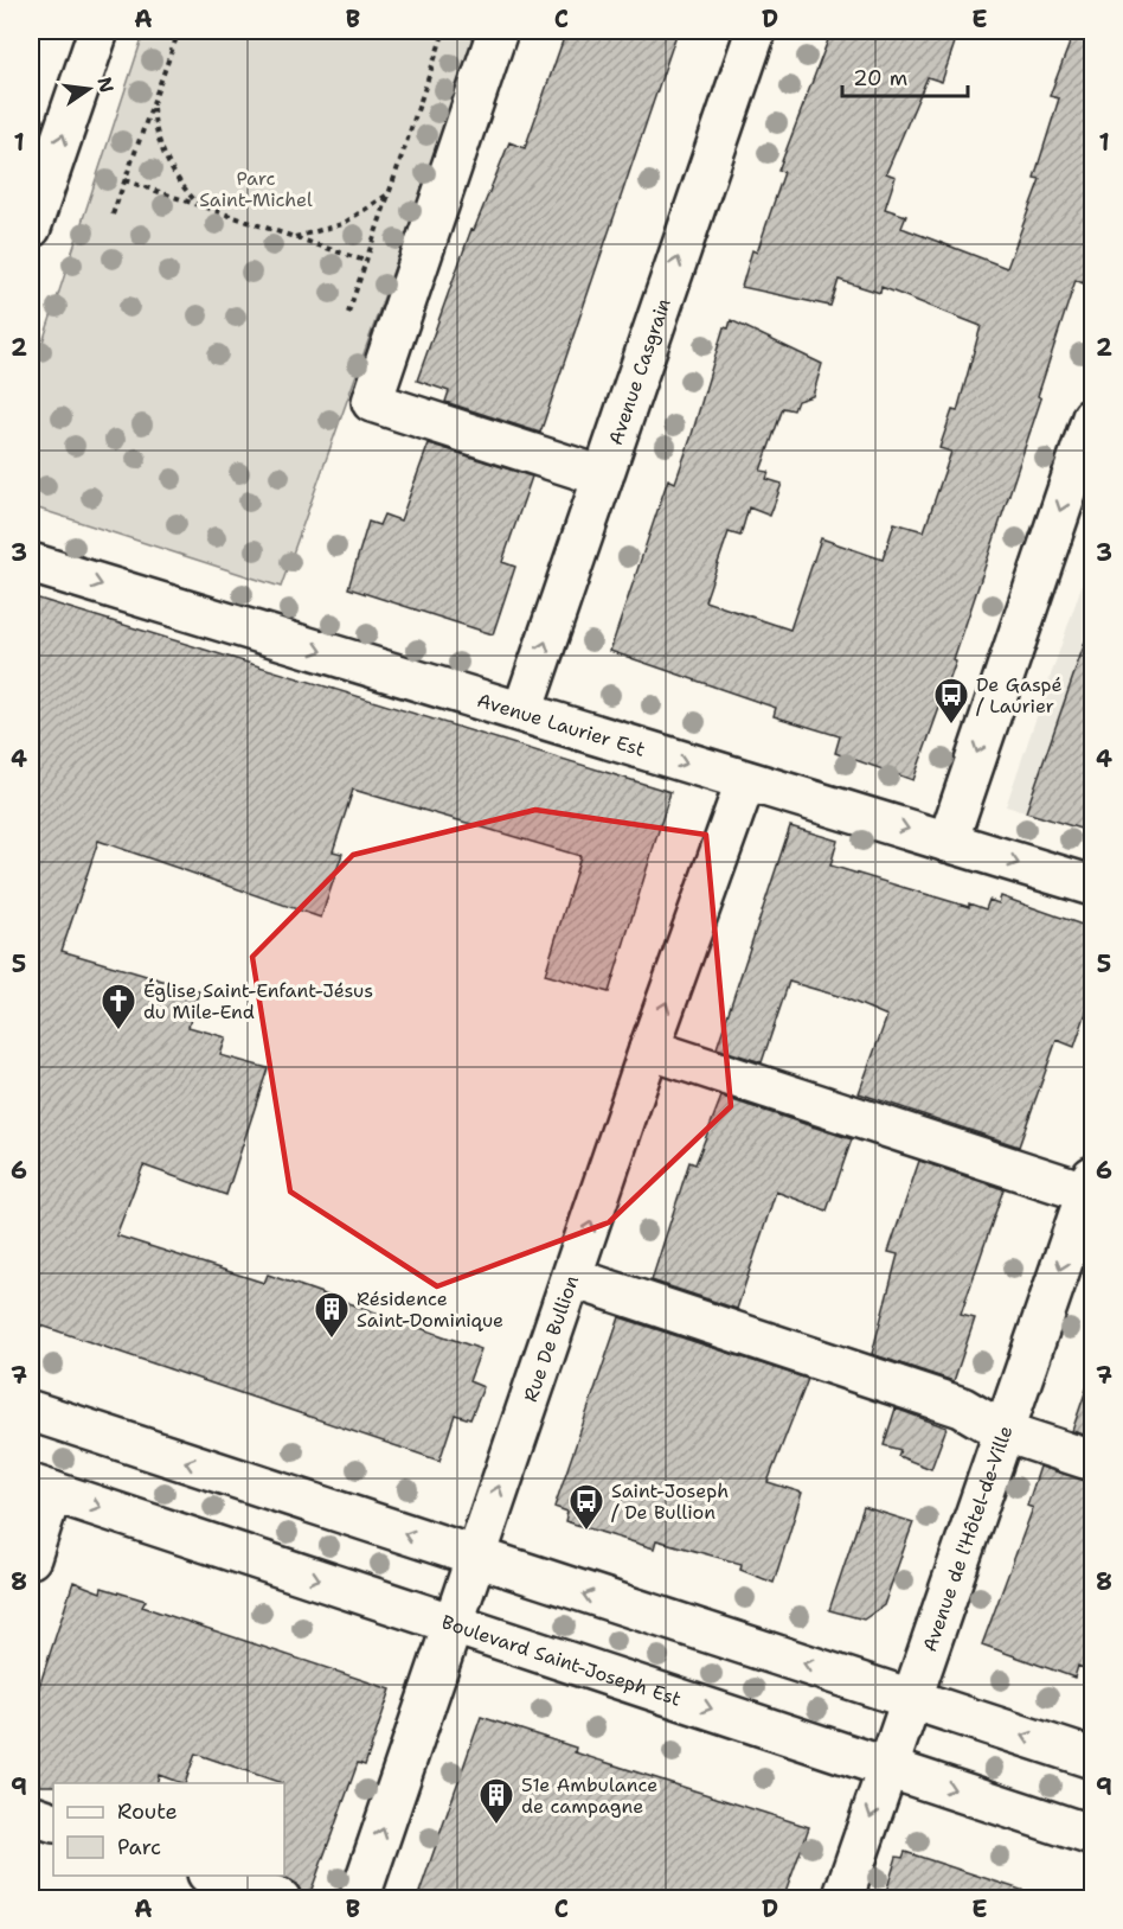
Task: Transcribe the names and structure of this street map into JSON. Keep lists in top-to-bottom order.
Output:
{
  "streets": {
    "street": [
      "Avenue Casgrain",
      "Avenue Laurier Est",
      "Rue De Bullion",
      "Avenue de l'Hôtel-de-Ville",
      "Boulevard Saint-Joseph Est"
    ]
  },
  "crossings": [
    ["Avenue Casgrain", "Avenue Laurier Est"],
    ["Avenue Laurier Est", "Rue De Bullion"],
    ["Rue De Bullion", "Boulevard Saint-Joseph Est"],
    ["Avenue de l'Hôtel-de-Ville", "Boulevard Saint-Joseph Est"]
  ],
  "one_way": ["Avenue Casgrain", "Rue De Bullion", "Avenue de l'Hôtel-de-Ville"],
  "parks": ["Parc Saint-Michel"],
  "places": {
    "bus stop": ["De Gaspé / Laurier", "Saint-Joseph / De Bullion"],
    "church": ["Église Saint-Enfant-Jésus du Mile-End"],
    "building": ["Résidence Saint-Dominique", "51e Ambulance de campagne"]
  },
  "legend": ["Route", "Parc"],
  "scale_bar": "20 m",
  "north": "right",
  "grid": {
    "columns": [
      "A",
      "B",
      "C",
      "D",
      "E"
    ],
    "rows": [
      "1",
      "2",
      "3",
      "4",
      "5",
      "6",
      "7",
      "8",
      "9"
    ]
  }
}
